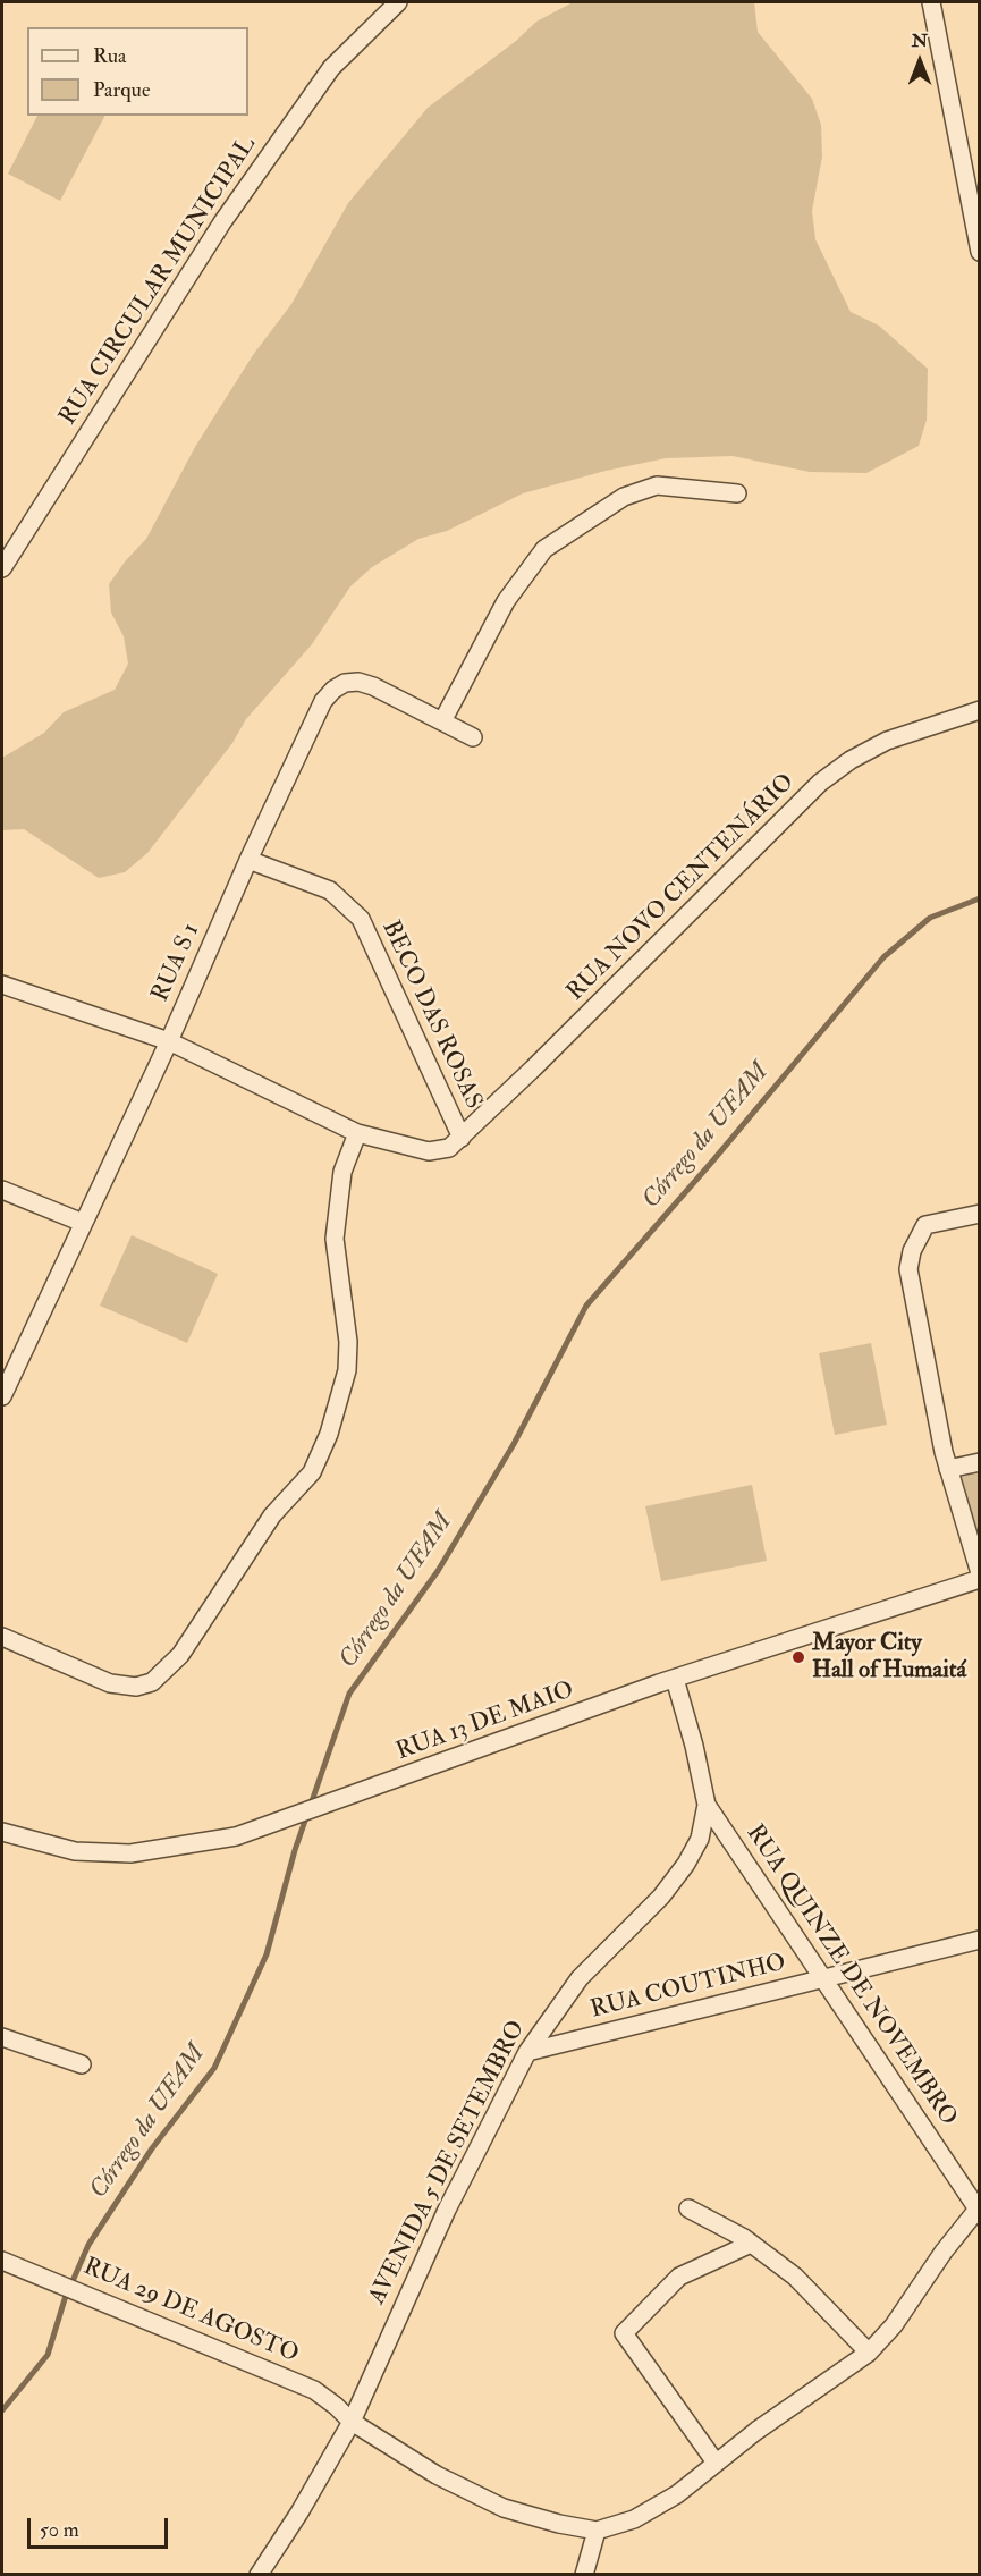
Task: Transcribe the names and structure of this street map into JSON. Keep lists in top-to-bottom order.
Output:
{
  "streets": {
    "street": [
      "RUA CIRCULAR MUNICIPAL",
      "RUA NOVO CENTENÁRIO",
      "RUA S 1",
      "BECO DAS ROSAS",
      "RUA 13 DE MAIO",
      "RUA QUINZE DE NOVEMBRO",
      "RUA COUTINHO",
      "AVENIDA 5 DE SETEMBRO",
      "RUA 29 DE AGOSTO"
    ]
  },
  "crossings": [
    ["RUA NOVO CENTENÁRIO", "BECO DAS ROSAS"],
    ["RUA S 1", "BECO DAS ROSAS"],
    ["RUA 13 DE MAIO", "AVENIDA 5 DE SETEMBRO"],
    ["RUA QUINZE DE NOVEMBRO", "RUA COUTINHO"],
    ["RUA QUINZE DE NOVEMBRO", "AVENIDA 5 DE SETEMBRO"],
    ["RUA COUTINHO", "AVENIDA 5 DE SETEMBRO"],
    ["AVENIDA 5 DE SETEMBRO", "RUA 29 DE AGOSTO"]
  ],
  "water": ["Córrego da UFAM"],
  "places": ["Mayor City Hall of Humaitá"],
  "legend": ["Rua", "Parque"],
  "scale_bar": "50 m",
  "north": "top"
}
